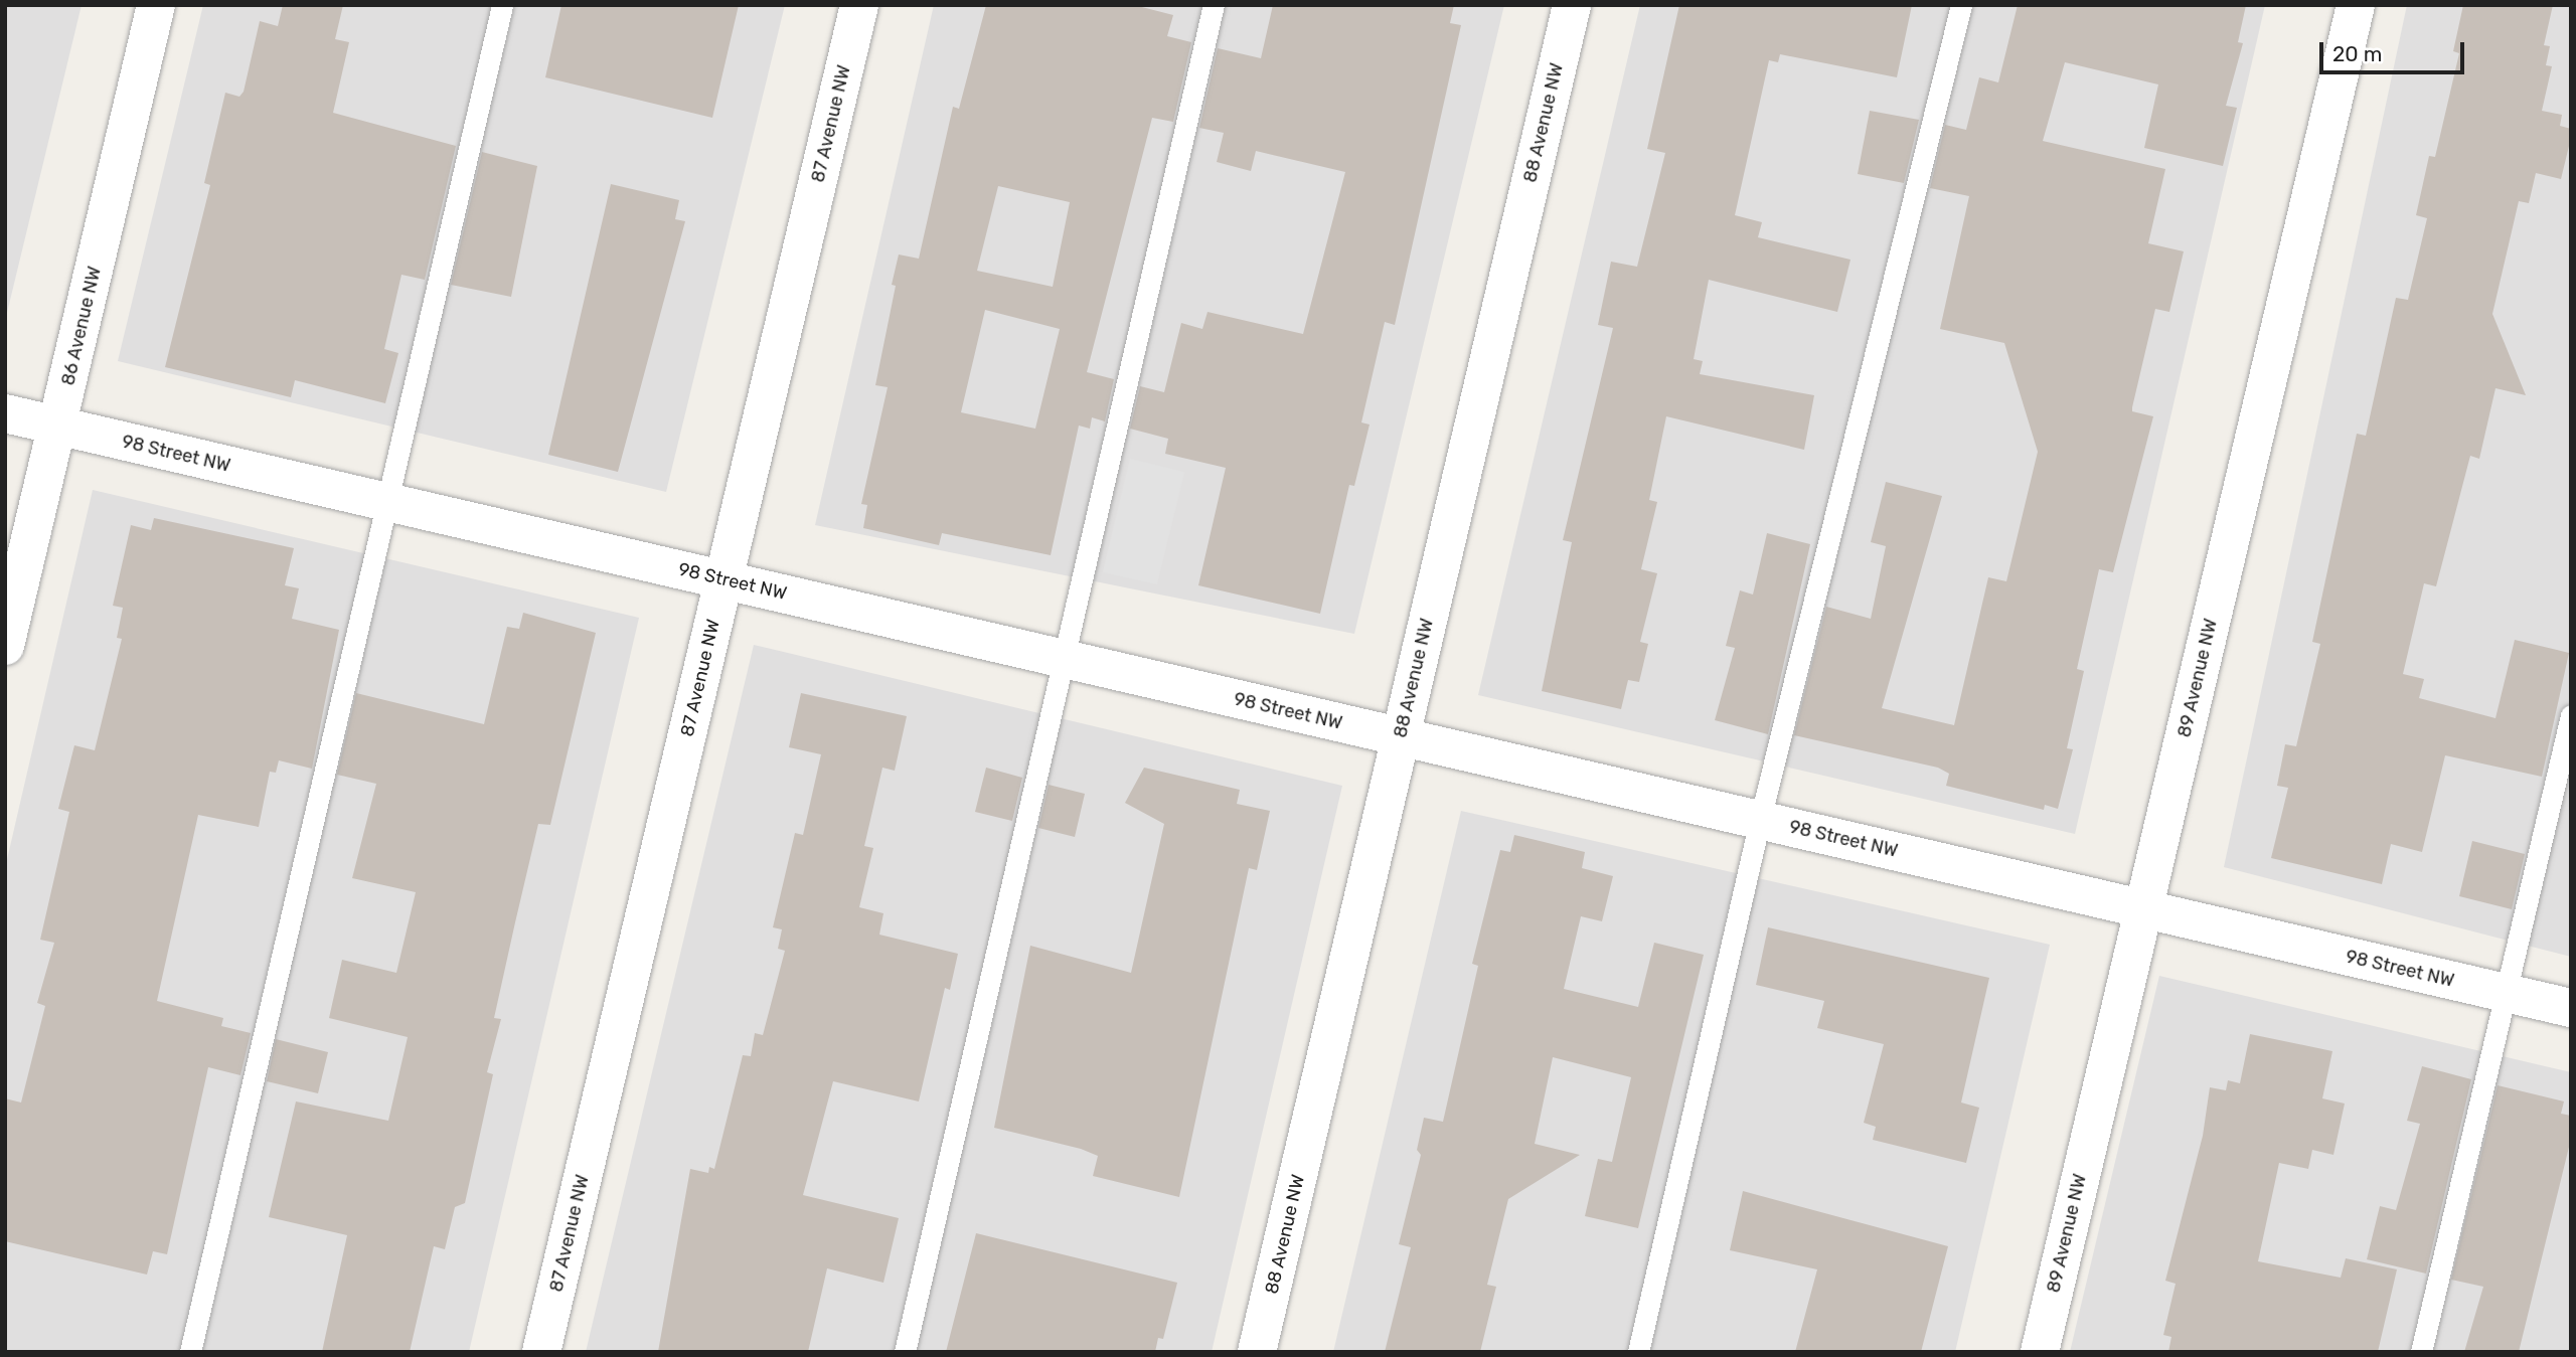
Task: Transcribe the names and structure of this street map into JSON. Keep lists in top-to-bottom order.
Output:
{
  "streets": {
    "street": [
      "88 Avenue NW",
      "87 Avenue NW",
      "86 Avenue NW",
      "98 Street NW",
      "89 Avenue NW"
    ]
  },
  "crossings": [
    ["88 Avenue NW", "98 Street NW"],
    ["87 Avenue NW", "98 Street NW"],
    ["86 Avenue NW", "98 Street NW"],
    ["98 Street NW", "89 Avenue NW"]
  ],
  "scale_bar": "20 m"
}
